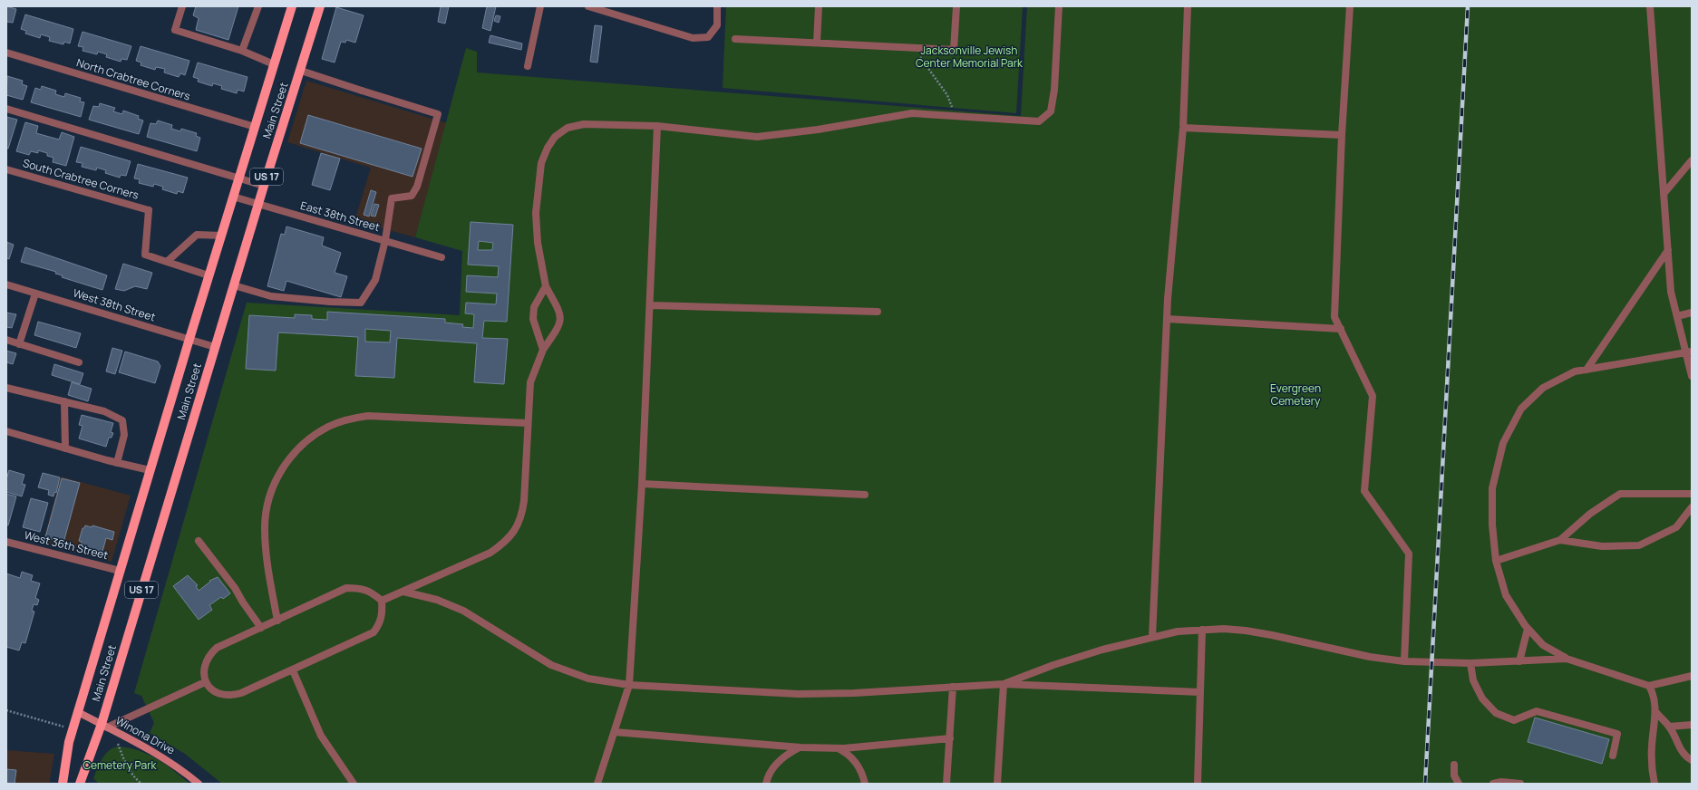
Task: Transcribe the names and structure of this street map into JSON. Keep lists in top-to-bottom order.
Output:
{
  "streets": {
    "main road": ["Main Street", "US 17"],
    "street": [
      "North Crabtree Corners",
      "South Crabtree Corners",
      "East 38th Street",
      "West 38th Street",
      "West 36th Street",
      "Winona Drive"
    ]
  },
  "crossings": [
    ["North Crabtree Corners", "Main Street"],
    ["Main Street", "East 38th Street"],
    ["Main Street", "West 38th Street"],
    ["Main Street", "West 36th Street"],
    ["Main Street", "Winona Drive"]
  ],
  "parks": ["Jacksonville Jewish Center Memorial Park", "Evergreen Cemetery", "Cemetery Park"]
}
